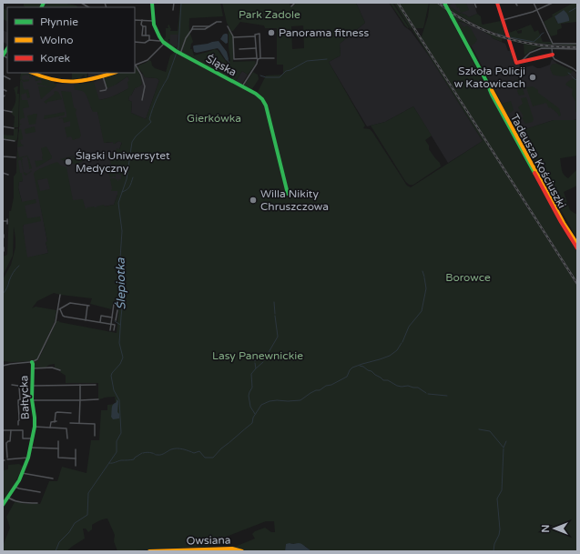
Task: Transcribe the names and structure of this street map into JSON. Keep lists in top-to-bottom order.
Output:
{
  "streets": {
    "street": [
      "Śląska",
      "Tadeusza Kościuszki",
      "Bałtycka",
      "Owsiana"
    ]
  },
  "water": ["Ślepiotka"],
  "parks": [
    "Park Zadole",
    "Gierkówka",
    "Borowce",
    "Lasy Panewnickie"
  ],
  "places": [
    "Panorama fitness",
    "Szkoła Policji w Katowicach",
    "Śląski Uniwersytet Medyczny",
    "Willa Nikity Chruszczowa"
  ],
  "legend": ["Płynnie", "Wolno", "Korek"],
  "north": "left"
}
